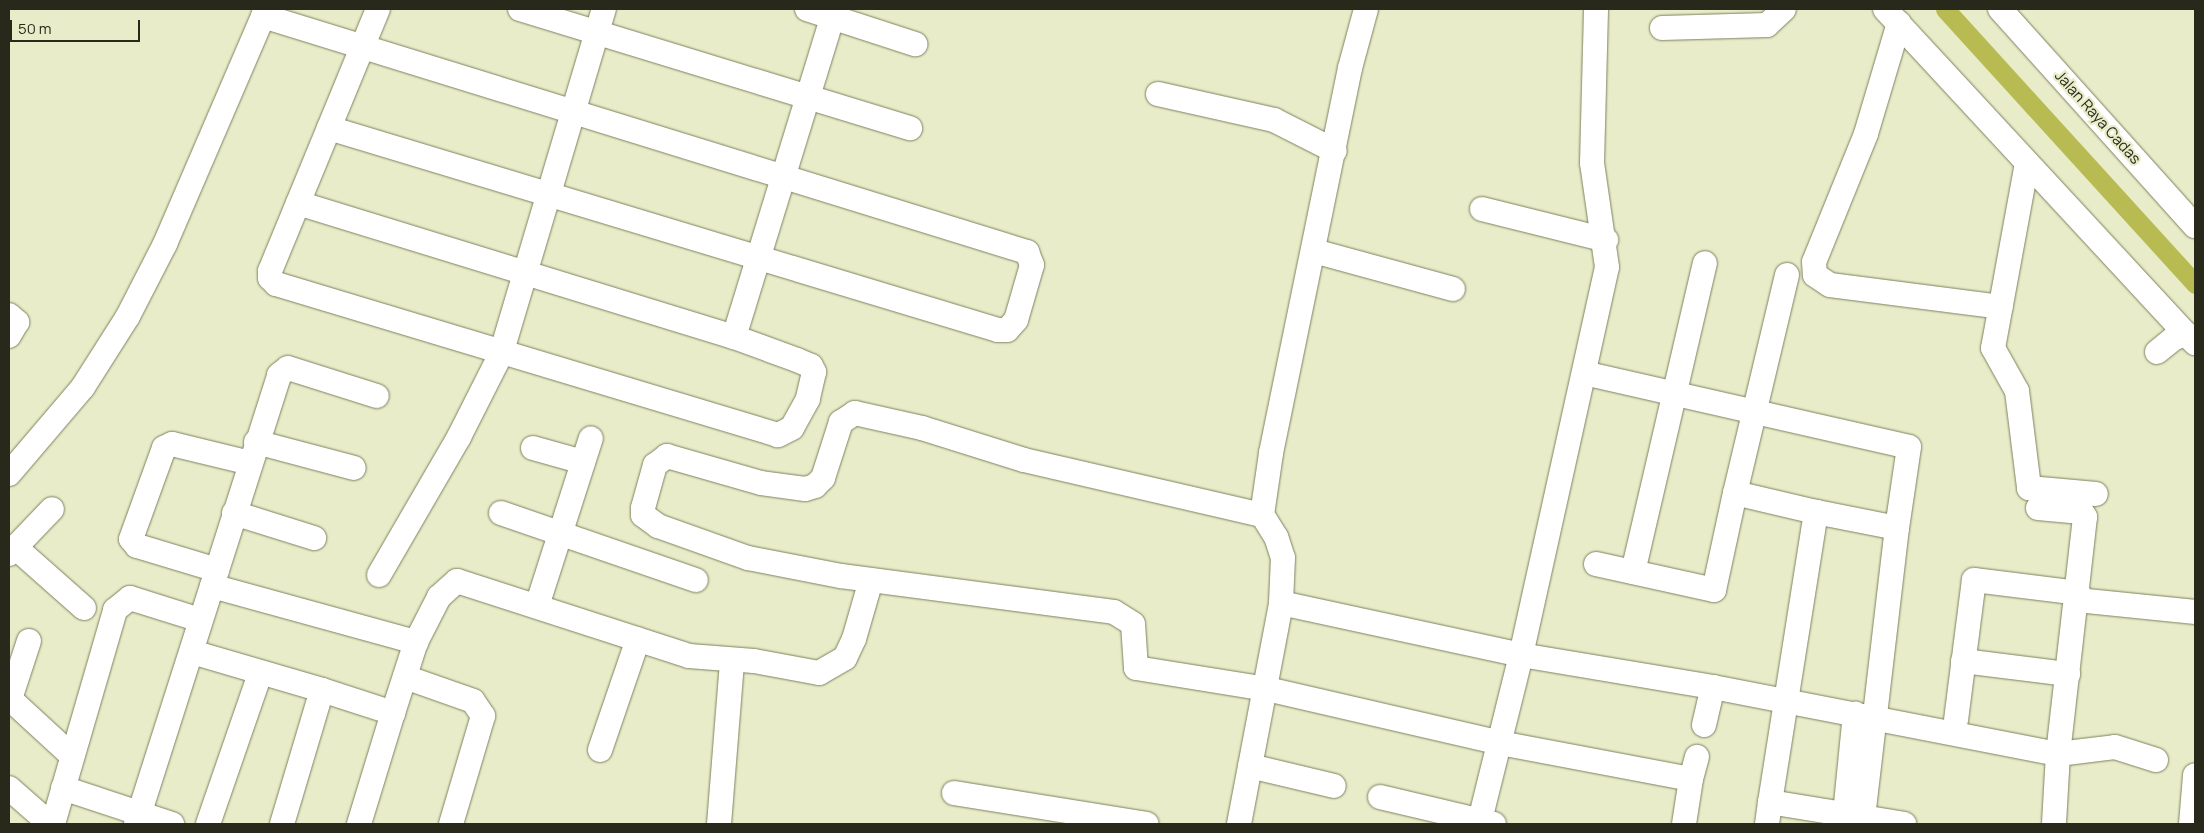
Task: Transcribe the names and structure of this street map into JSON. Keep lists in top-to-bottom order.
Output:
{
  "streets": {
    "street": ["Jalan Raya Cadas"]
  },
  "scale_bar": "50 m"
}
